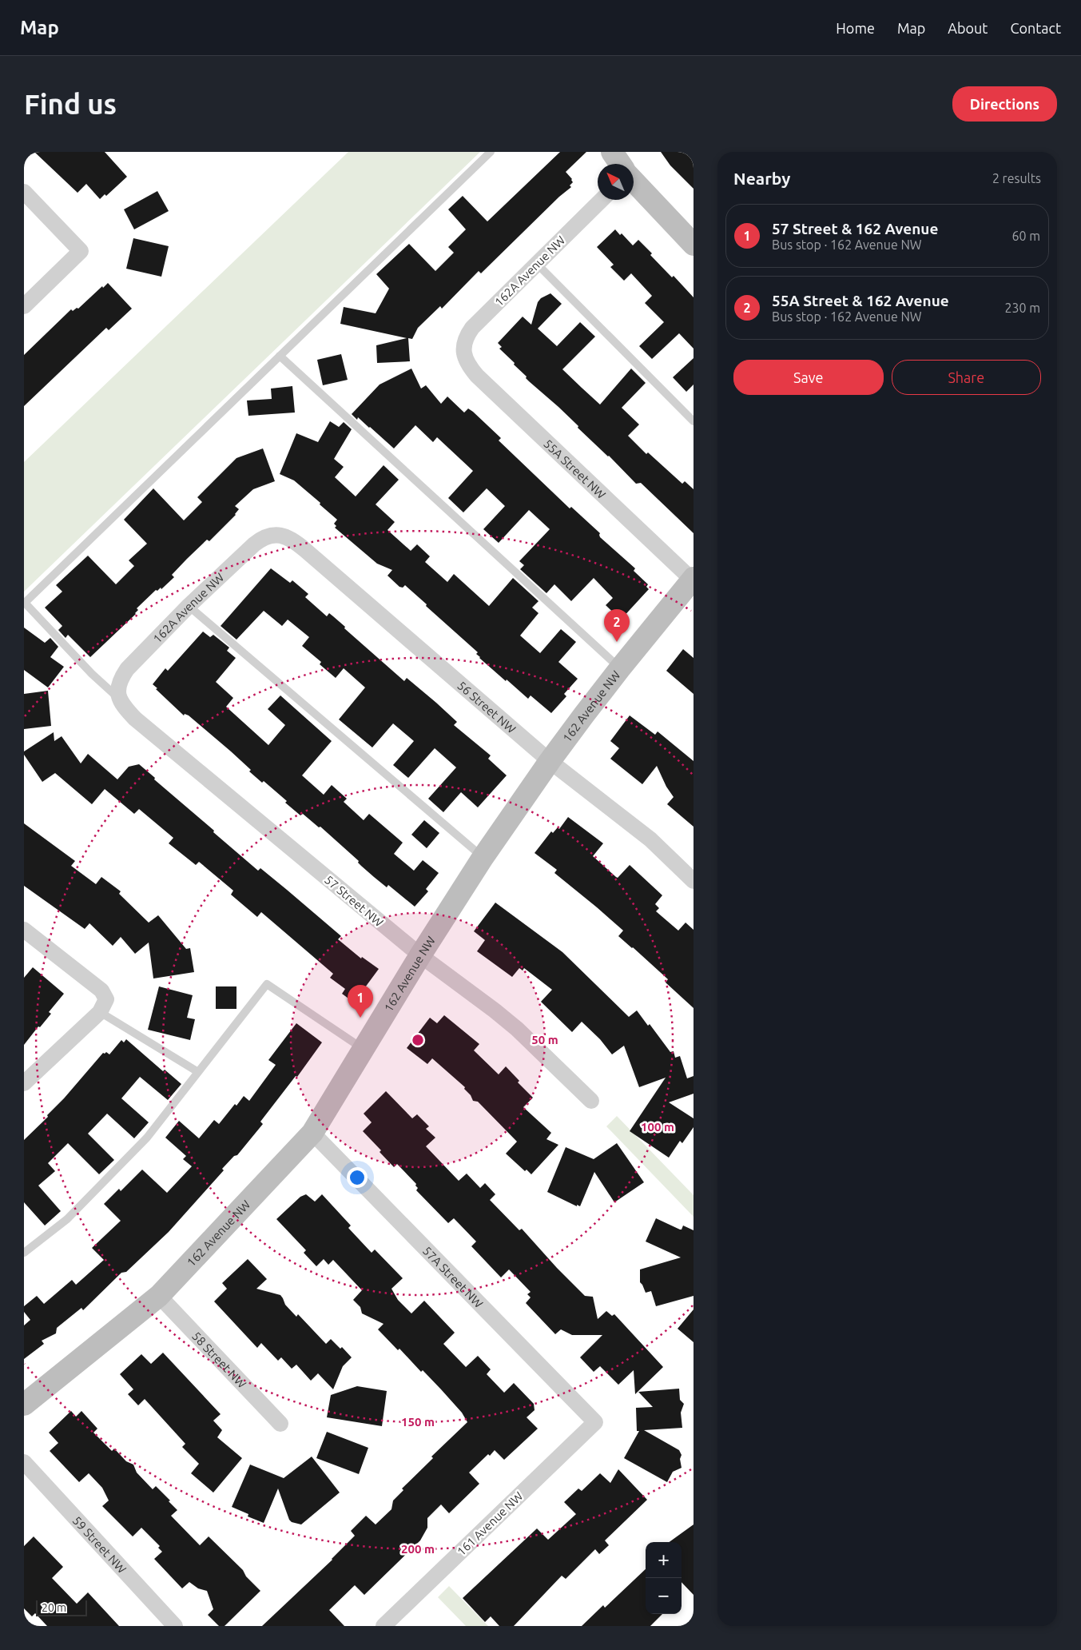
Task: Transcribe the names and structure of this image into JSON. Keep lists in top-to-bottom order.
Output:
{
  "streets": {
    "street": [
      "162A Avenue NW",
      "55A Street NW",
      "162 Avenue NW",
      "56 Street NW",
      "57 Street NW",
      "57A Street NW",
      "58 Street NW",
      "161 Avenue NW",
      "59 Street NW"
    ]
  },
  "crossings": [
    ["162A Avenue NW", "55A Street NW"],
    ["162A Avenue NW", "56 Street NW"],
    ["162A Avenue NW", "57 Street NW"],
    ["55A Street NW", "162 Avenue NW"],
    ["162 Avenue NW", "56 Street NW"],
    ["162 Avenue NW", "57 Street NW"],
    ["162 Avenue NW", "57A Street NW"],
    ["162 Avenue NW", "58 Street NW"],
    ["57A Street NW", "161 Avenue NW"]
  ],
  "scale_bar": "20 m",
  "north": "top left",
  "page": {
    "header": "Map",
    "nav": [
      "Home",
      "Map",
      "About",
      "Contact"
    ],
    "buttons": [
      "Directions",
      ["Save", "Share"]
    ],
    "title": "Find us",
    "heading": ["Nearby", "2 results"],
    "list": [
      {
        "mark": "1",
        "name": "57 Street & 162 Avenue",
        "note": "Bus stop · 162 Avenue NW",
        "value": "60 m"
      },
      {
        "mark": "2",
        "name": "55A Street & 162 Avenue",
        "note": "Bus stop · 162 Avenue NW",
        "value": "230 m"
      }
    ],
    "pins": ["2", "1"],
    "map_buttons": ["+", "−"],
    "scale": "20 m"
  },
  "rings": [
    "50 m",
    "100 m",
    "150 m",
    "200 m"
  ]
}
